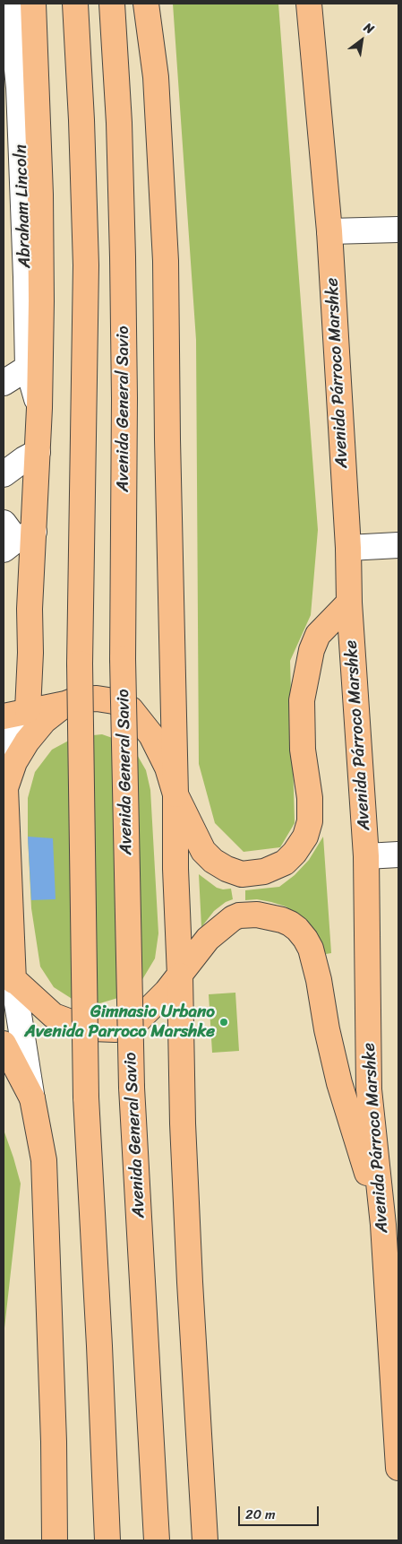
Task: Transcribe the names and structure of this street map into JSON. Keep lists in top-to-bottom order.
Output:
{
  "streets": {
    "main road": ["Avenida Párroco Marshke", "Avenida General Savio"],
    "street": ["Abraham Lincoln"]
  },
  "places": ["Gimnasio Urbano Avenida Parroco Marshke"],
  "scale_bar": "20 m",
  "north": "top right"
}
